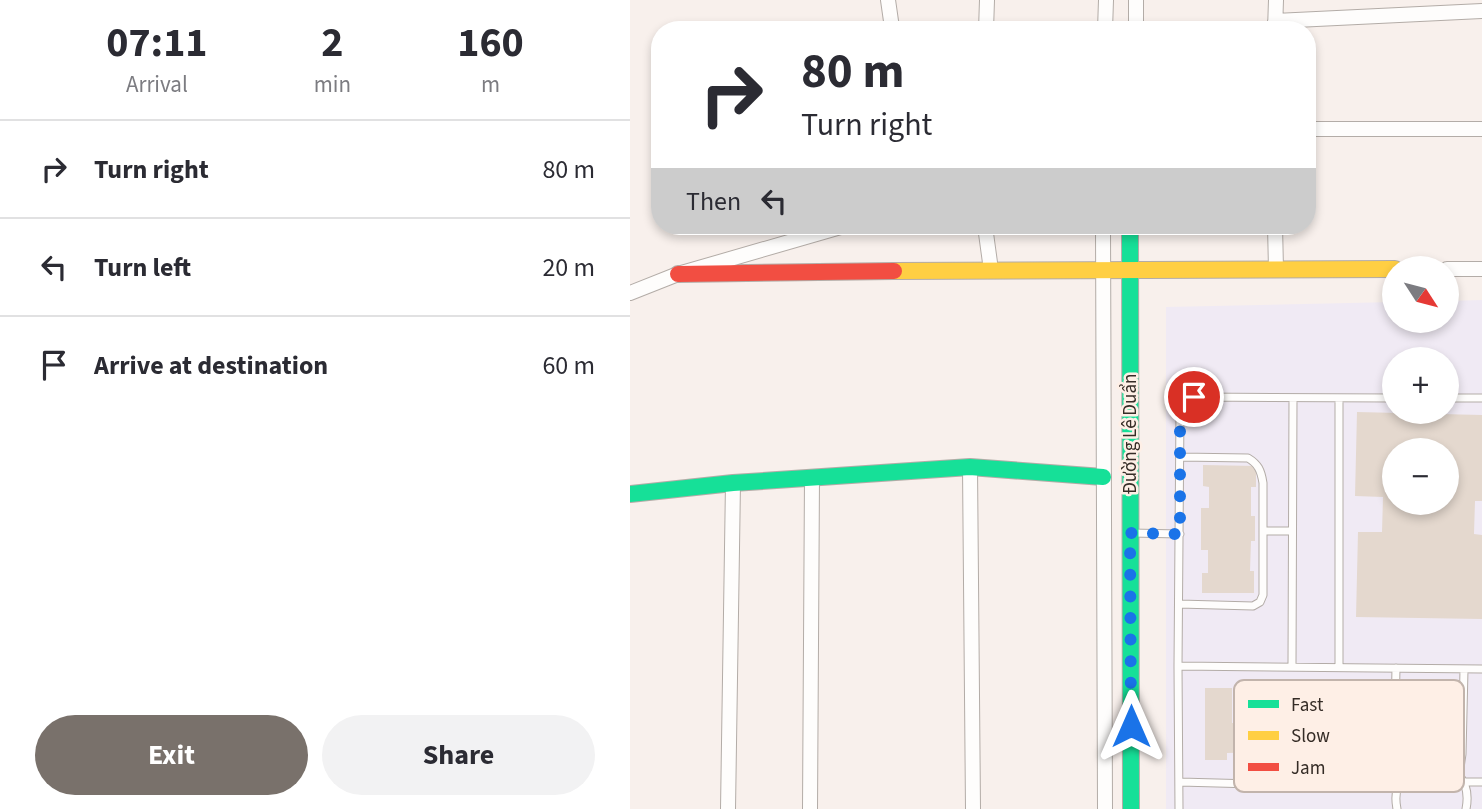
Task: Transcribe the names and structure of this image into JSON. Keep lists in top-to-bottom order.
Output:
{
  "streets": {
    "street": ["Đường Lê Duẩn"]
  },
  "legend": ["Fast", "Slow", "Jam"],
  "north": "bottom right",
  "page": {
    "eta": [
      "07:11",
      "Arrival",
      "2",
      "min",
      "160",
      "m"
    ],
    "turn": ["80 m", "Turn right"],
    "list": [
      {
        "name": "Turn right",
        "value": "80 m"
      },
      {
        "name": "Turn left",
        "value": "20 m"
      },
      {
        "name": "Arrive at destination",
        "value": "60 m"
      }
    ],
    "then": "Then",
    "map_buttons": ["+", "−"],
    "buttons": ["Exit", "Share"]
  }
}
